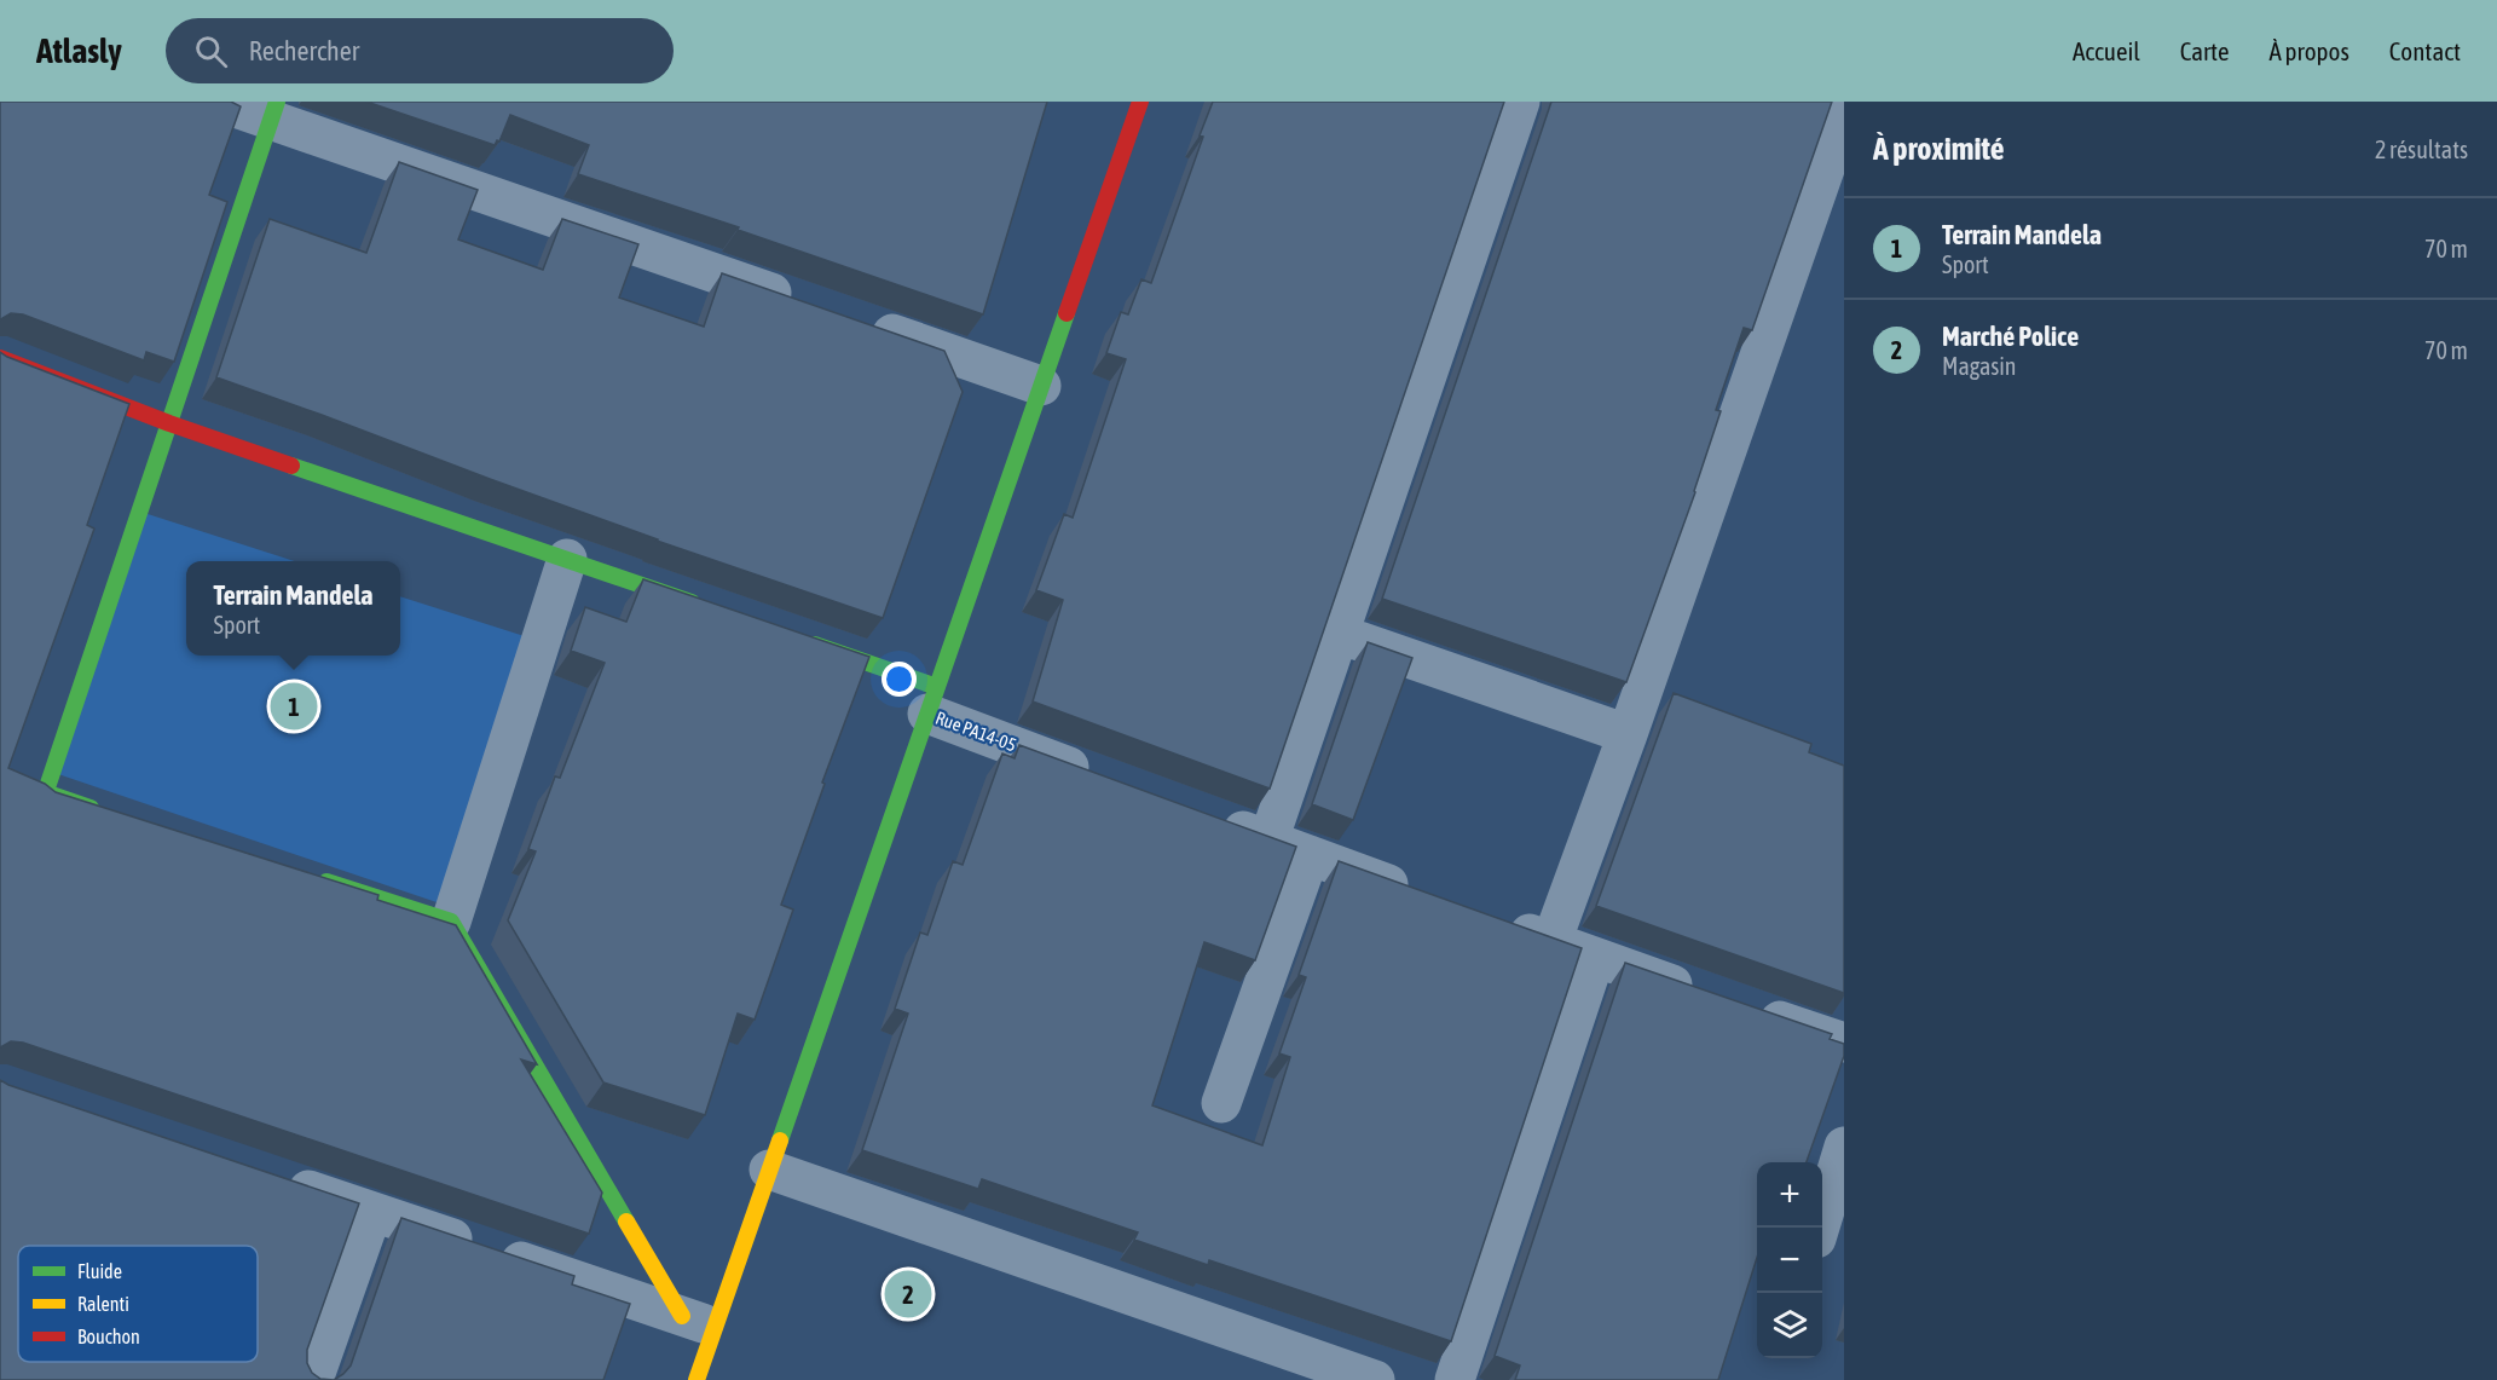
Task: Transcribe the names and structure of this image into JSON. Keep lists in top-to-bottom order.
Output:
{
  "streets": {
    "street": ["Rue PA14-05"]
  },
  "legend": ["Fluide", "Ralenti", "Bouchon"],
  "page": {
    "header": "Atlasly",
    "search": "Rechercher",
    "nav": [
      "Accueil",
      "Carte",
      "À propos",
      "Contact"
    ],
    "heading": ["À proximité", "2 résultats"],
    "list": [
      {
        "mark": "1",
        "name": "Terrain Mandela",
        "note": "Sport",
        "value": "70 m"
      },
      {
        "mark": "2",
        "name": "Marché Police",
        "note": "Magasin",
        "value": "70 m"
      }
    ],
    "popup": ["Terrain Mandela", "Sport"],
    "pins": ["1", "2"],
    "map_buttons": ["+", "−"]
  }
}
